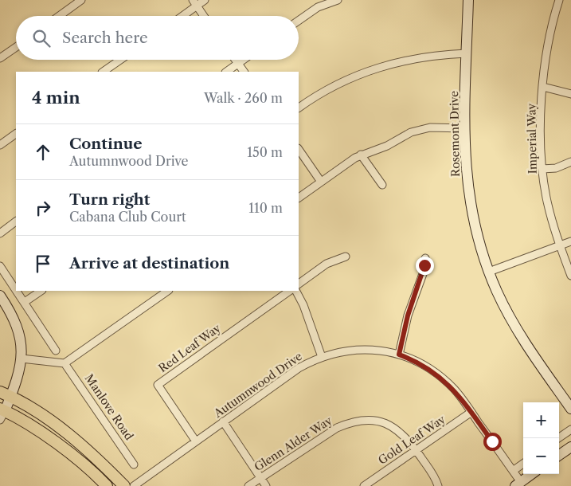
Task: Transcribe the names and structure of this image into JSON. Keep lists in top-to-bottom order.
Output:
{
  "streets": {
    "street": [
      "Rosemont Drive",
      "Imperial Way",
      "Red Leaf Way",
      "Autumnwood Drive",
      "Manlove Road",
      "Gold Leaf Way",
      "Glenn Alder Way"
    ]
  },
  "crossings": [
    ["Red Leaf Way", "Autumnwood Drive"],
    ["Autumnwood Drive", "Gold Leaf Way"],
    ["Gold Leaf Way", "Glenn Alder Way"]
  ],
  "page": {
    "search": "Search here",
    "heading": ["4 min", "Walk · 260 m"],
    "list": [
      ["Continue", "Autumnwood Drive", "150 m"],
      ["Turn right", "Cabana Club Court", "110 m"],
      "Arrive at destination"
    ],
    "map_buttons": ["+", "−"]
  }
}
